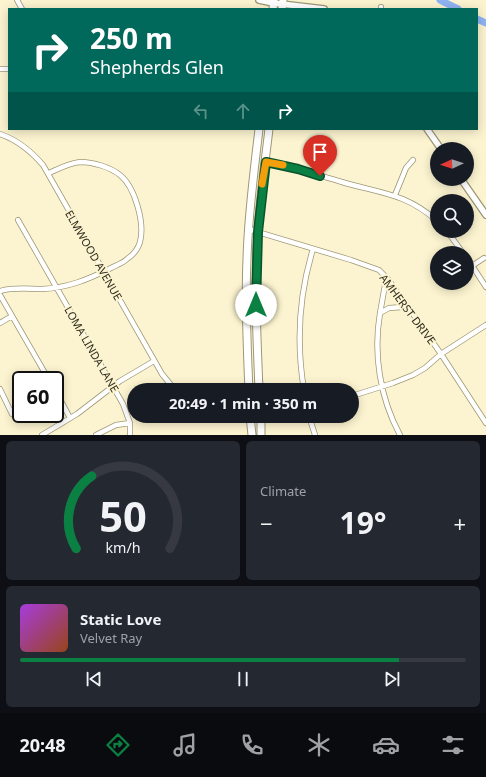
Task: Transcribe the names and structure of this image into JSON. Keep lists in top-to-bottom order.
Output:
{
  "streets": {
    "street": ["ELMWOOD AVENUE", "AMHERST DRIVE", "LOMA LINDA LANE"]
  },
  "north": "left",
  "page": {
    "turn": ["250 m", "Shepherds Glen"],
    "limit": "60",
    "trip": "20:49 · 1 min · 350 m",
    "tile": "Climate",
    "heat": ["−", "19°", "+"],
    "song": ["Static Love", "Velvet Ray"],
    "tabs": "20:48",
    "gauge": ["50", "km/h"]
  }
}
